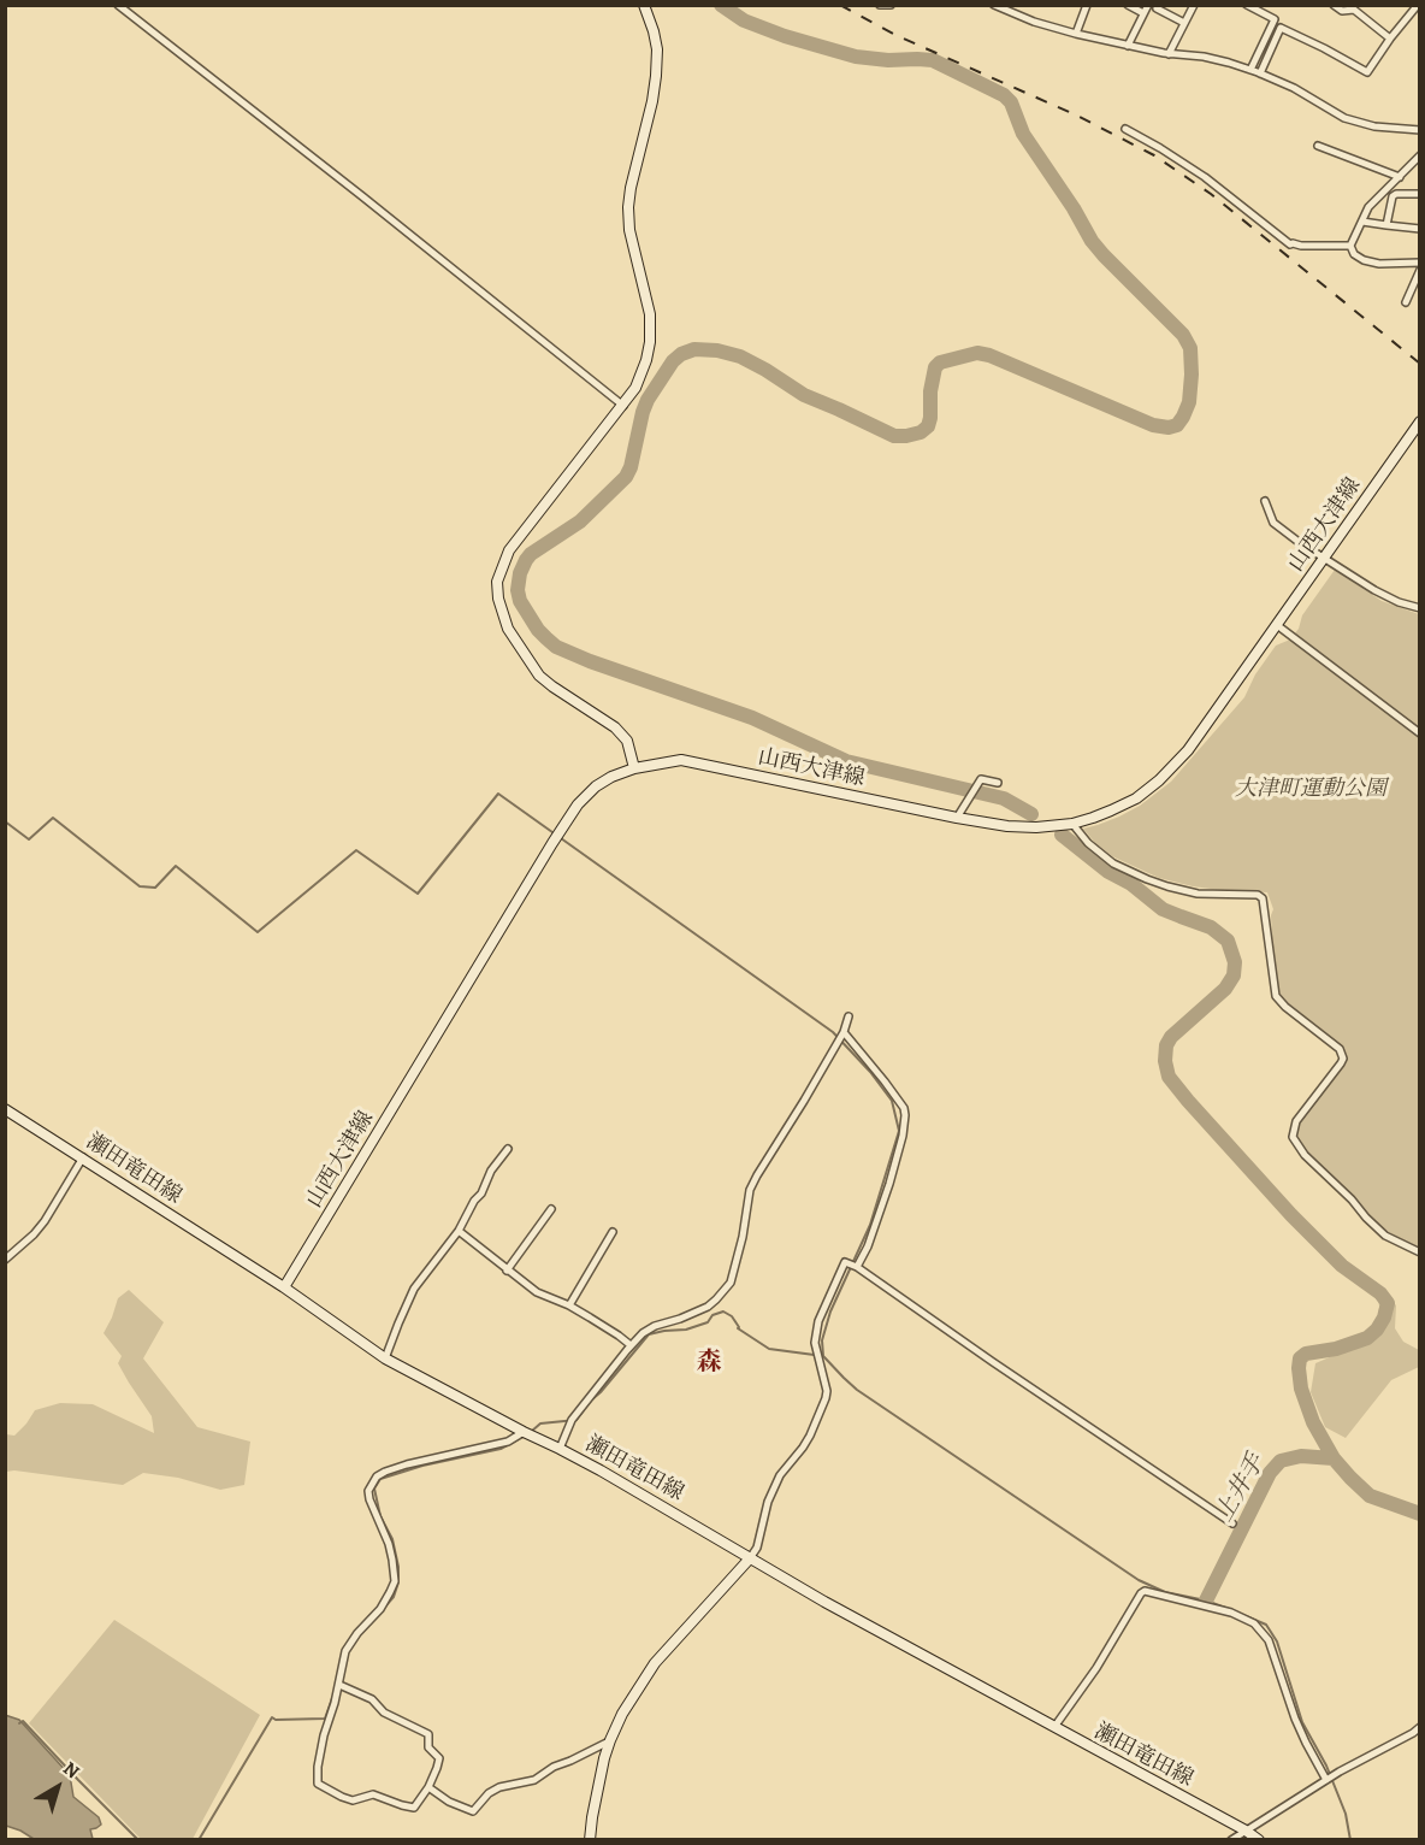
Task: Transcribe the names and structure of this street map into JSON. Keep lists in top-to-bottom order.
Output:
{
  "streets": {
    "main road": ["山西大津線", "瀬田竜田線"]
  },
  "crossings": [
    ["山西大津線", "瀬田竜田線"]
  ],
  "districts": ["森"],
  "water": ["上井手"],
  "parks": ["大津町運動公園"],
  "north": "top right"
}
